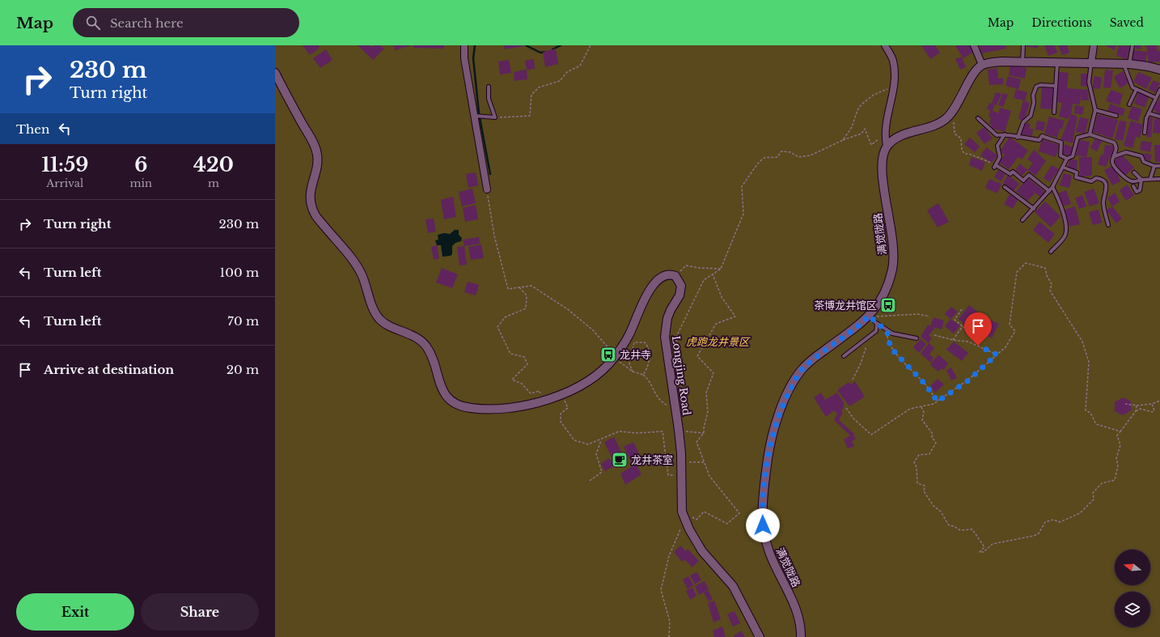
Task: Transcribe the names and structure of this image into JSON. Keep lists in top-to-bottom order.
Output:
{
  "streets": {
    "street": ["满觉陇路", "Longjing Road"]
  },
  "parks": ["虎跑龙井景区"],
  "places": {
    "bus stop": ["茶博龙井馆区", "龙井寺"],
    "cafe": ["龙井茶室"]
  },
  "north": "left",
  "page": {
    "header": "Map",
    "search": "Search here",
    "nav": ["Map", "Directions", "Saved"],
    "turn": ["230 m", "Turn right"],
    "then": "Then",
    "eta": [
      "11:59",
      "Arrival",
      "6",
      "min",
      "420",
      "m"
    ],
    "list": [
      {
        "name": "Turn right",
        "value": "230 m"
      },
      {
        "name": "Turn left",
        "value": "100 m"
      },
      {
        "name": "Turn left",
        "value": "70 m"
      },
      {
        "name": "Arrive at destination",
        "value": "20 m"
      }
    ],
    "buttons": ["Exit", "Share"]
  }
}
